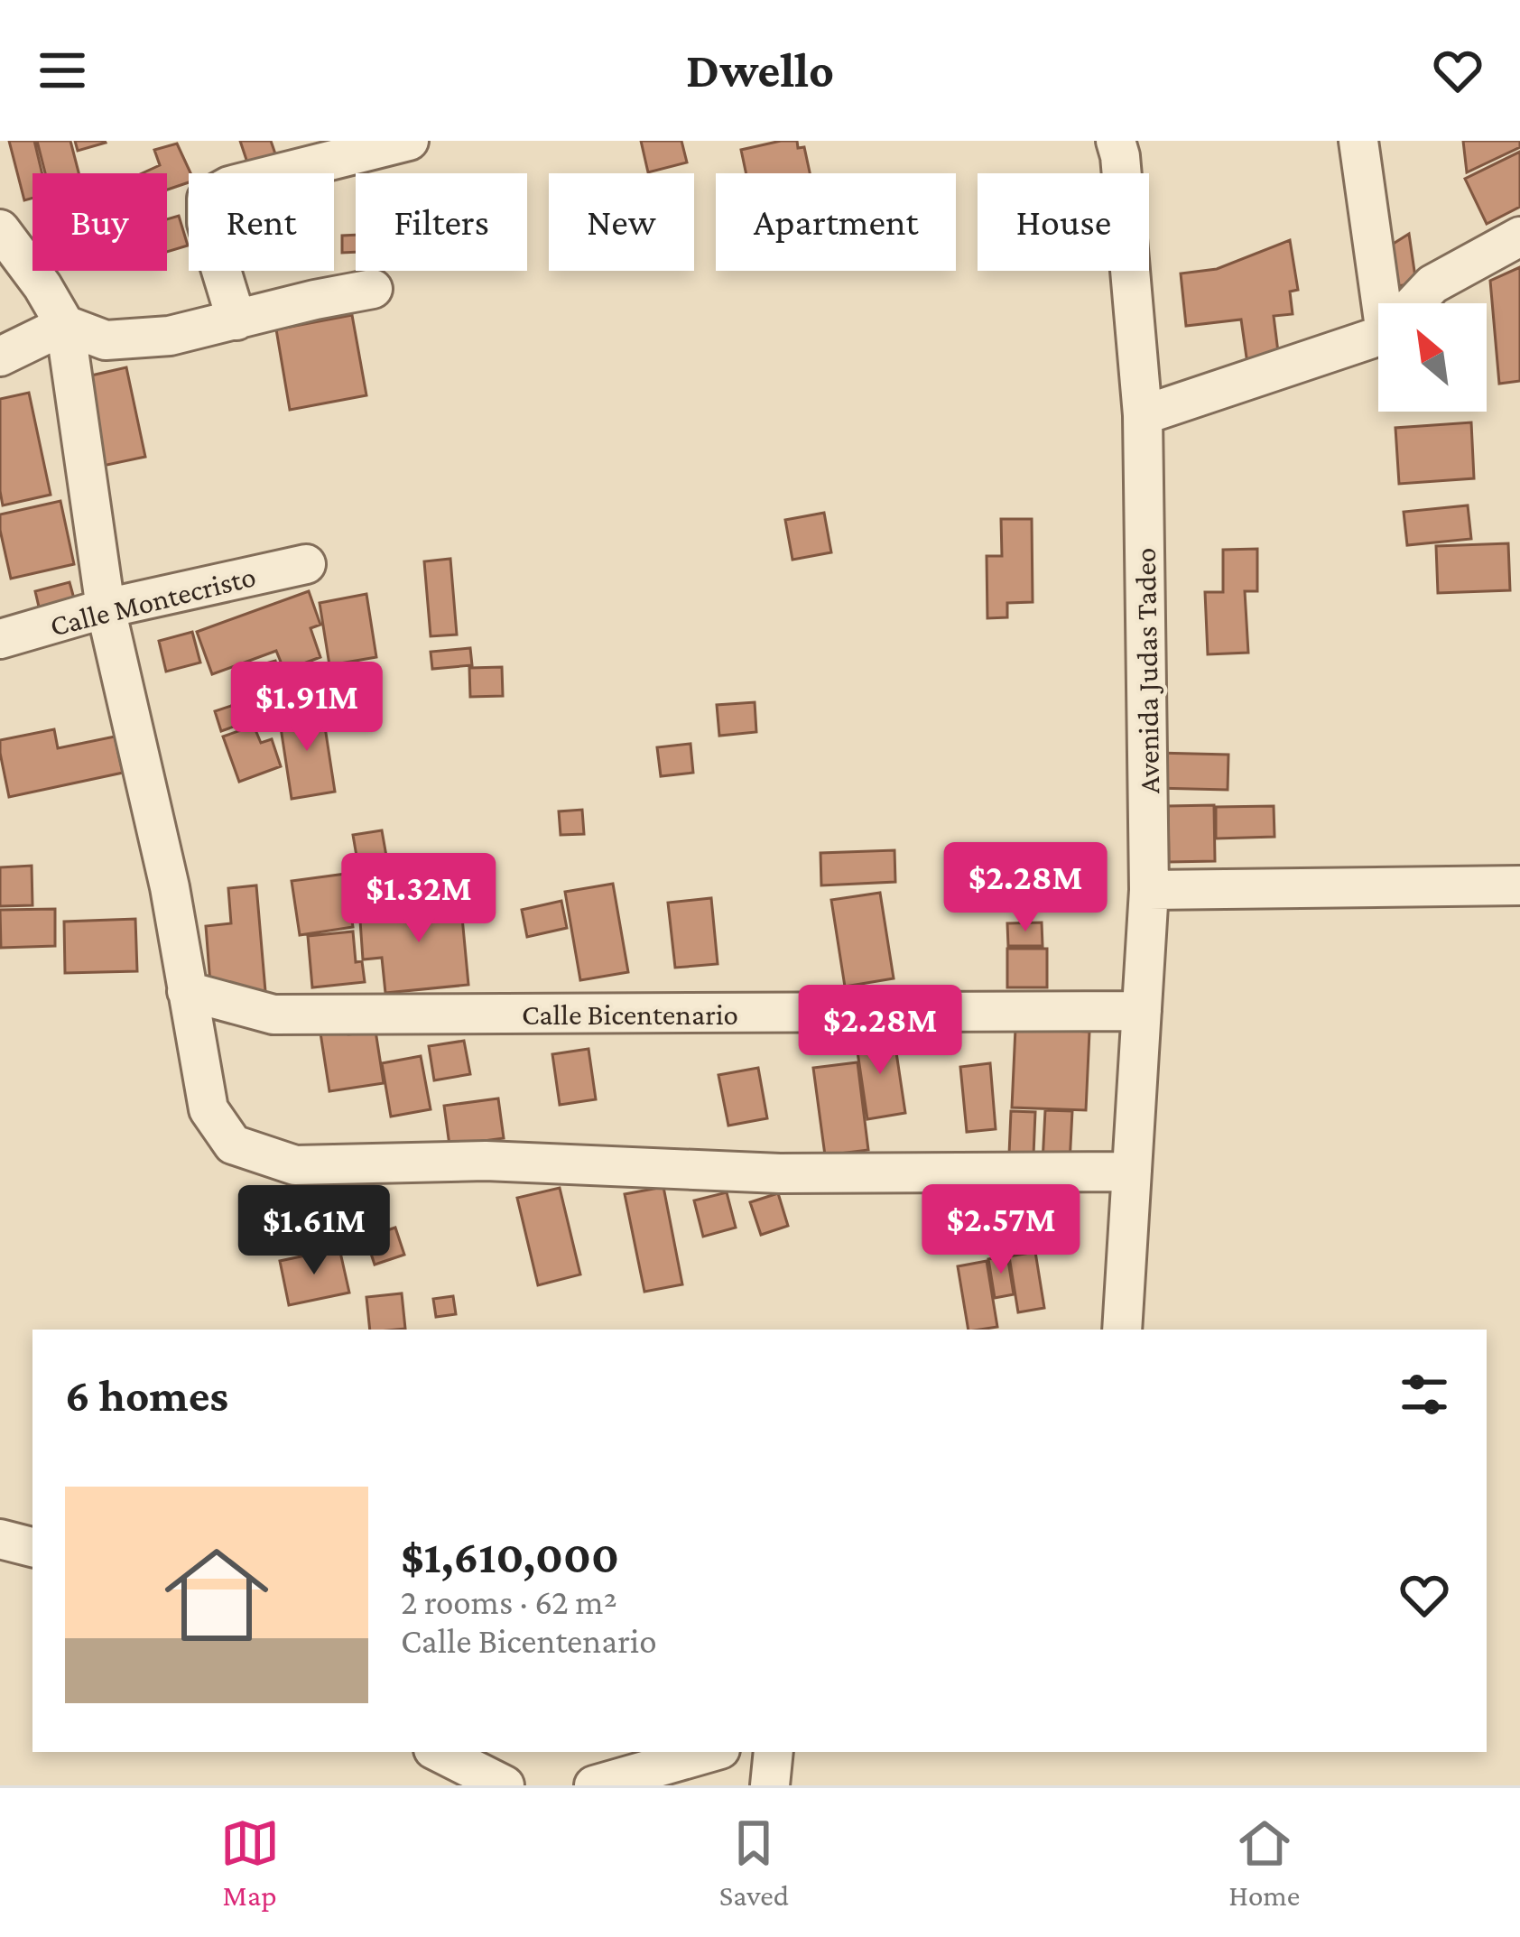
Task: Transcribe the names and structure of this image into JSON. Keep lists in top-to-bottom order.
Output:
{
  "streets": {
    "street": ["Calle Montecristo", "Avenida Judas Tadeo", "Calle Bicentenario"]
  },
  "crossings": [
    ["Avenida Judas Tadeo", "Calle Bicentenario"]
  ],
  "north": "top left",
  "page": {
    "header": "Dwello",
    "chip": [
      "Buy",
      "Rent",
      "Filters",
      "New",
      "Apartment",
      "House"
    ],
    "price": [
      "$1.91M",
      "$2.28M",
      "$1.32M",
      "$2.28M",
      "$2.57M",
      "$1.61M"
    ],
    "heading": "6 homes",
    "list": [
      {
        "name": "$1,610,000",
        "note": "2 rooms · 62 m² · Calle Bicentenario"
      }
    ],
    "tabs": ["Map", "Saved", "Home"]
  }
}
